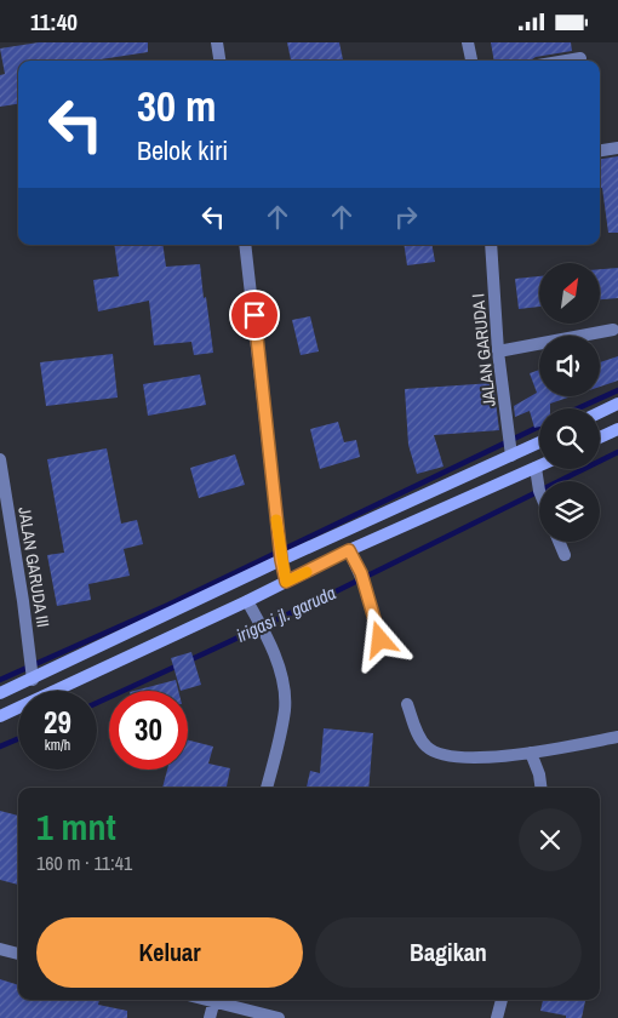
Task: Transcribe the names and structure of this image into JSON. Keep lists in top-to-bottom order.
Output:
{
  "streets": {
    "street": ["JALAN GARUDA I", "JALAN GARUDA III"]
  },
  "water": ["irigasi jl. garuda"],
  "north": "top right",
  "page": {
    "status": "11:40",
    "turn": ["30 m", "Belok kiri"],
    "speed": "29 km/h",
    "limit": "30",
    "heading": ["1 mnt", "160 m · 11:41"],
    "buttons": ["Keluar", "Bagikan"]
  }
}
